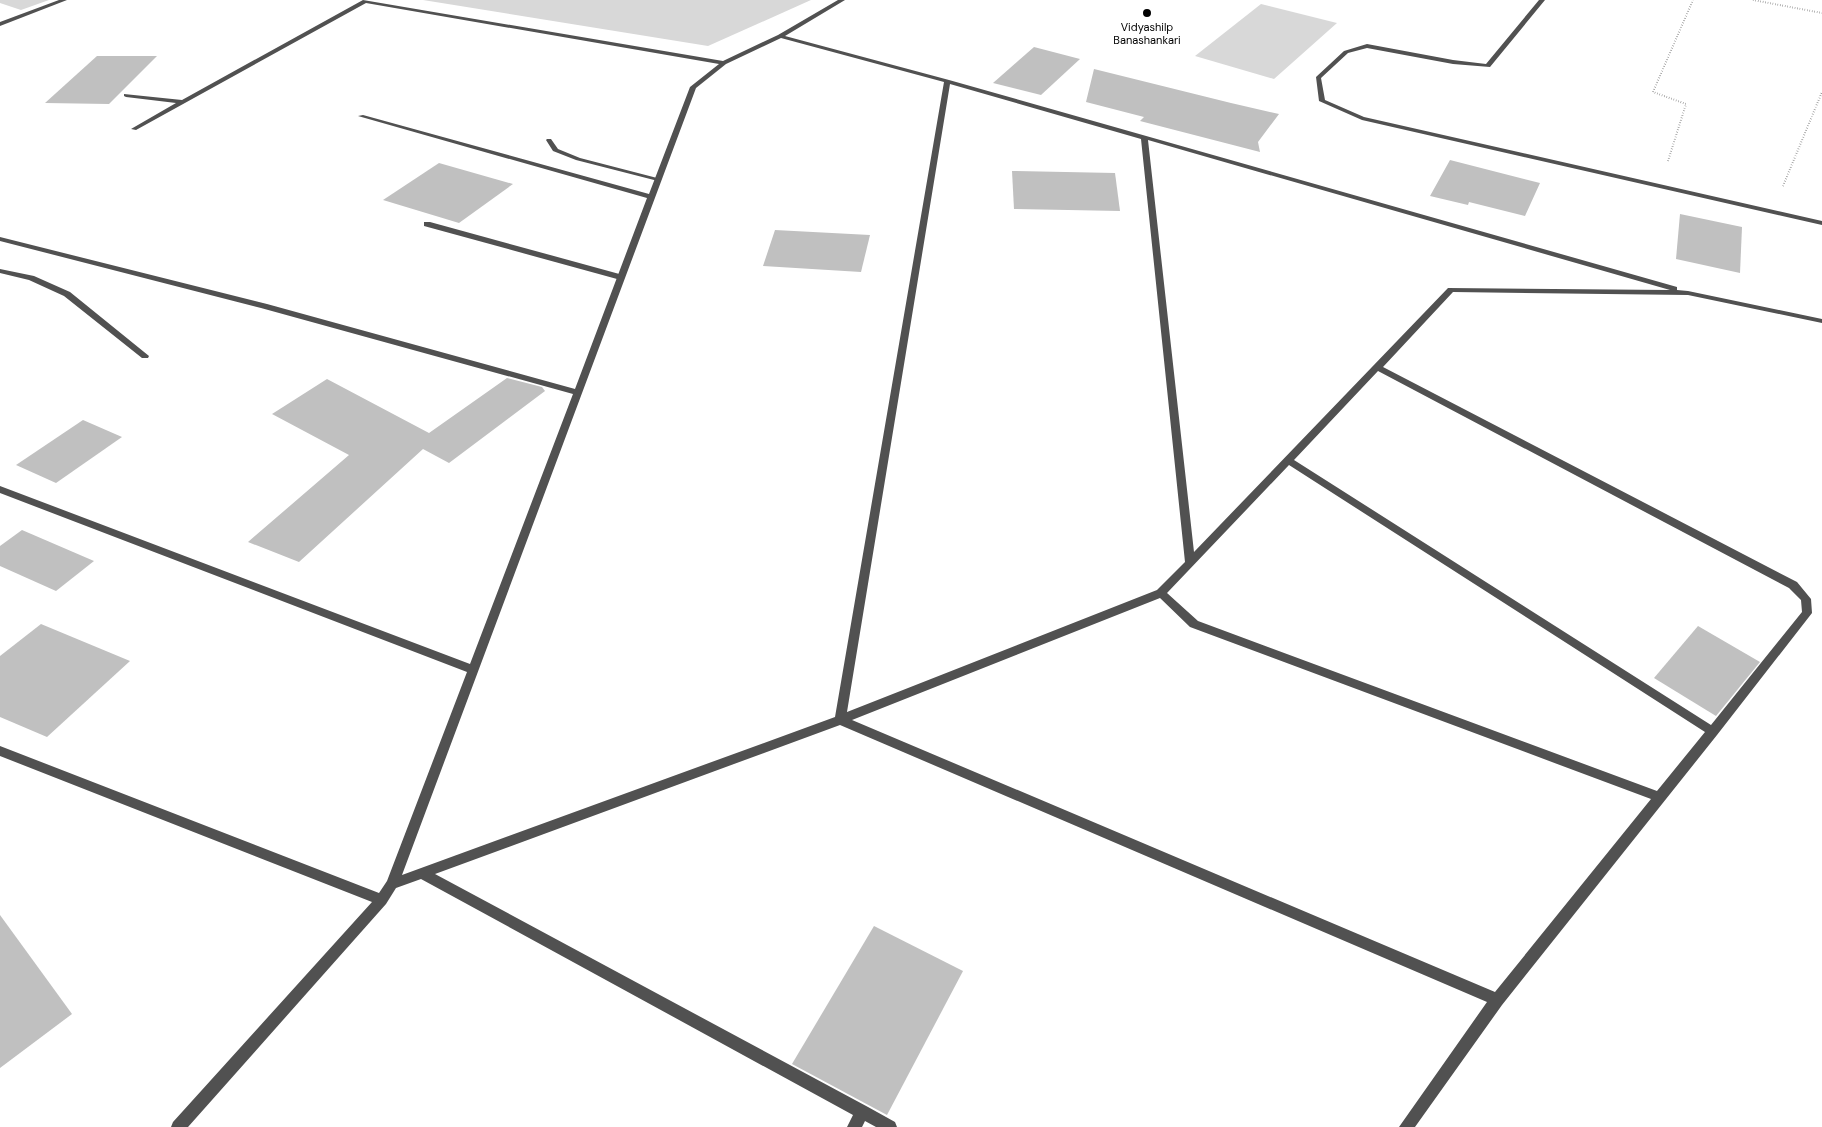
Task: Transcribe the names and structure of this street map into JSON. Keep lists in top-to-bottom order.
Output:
{
  "places": ["Vidyashilp Banashankari"]
}
